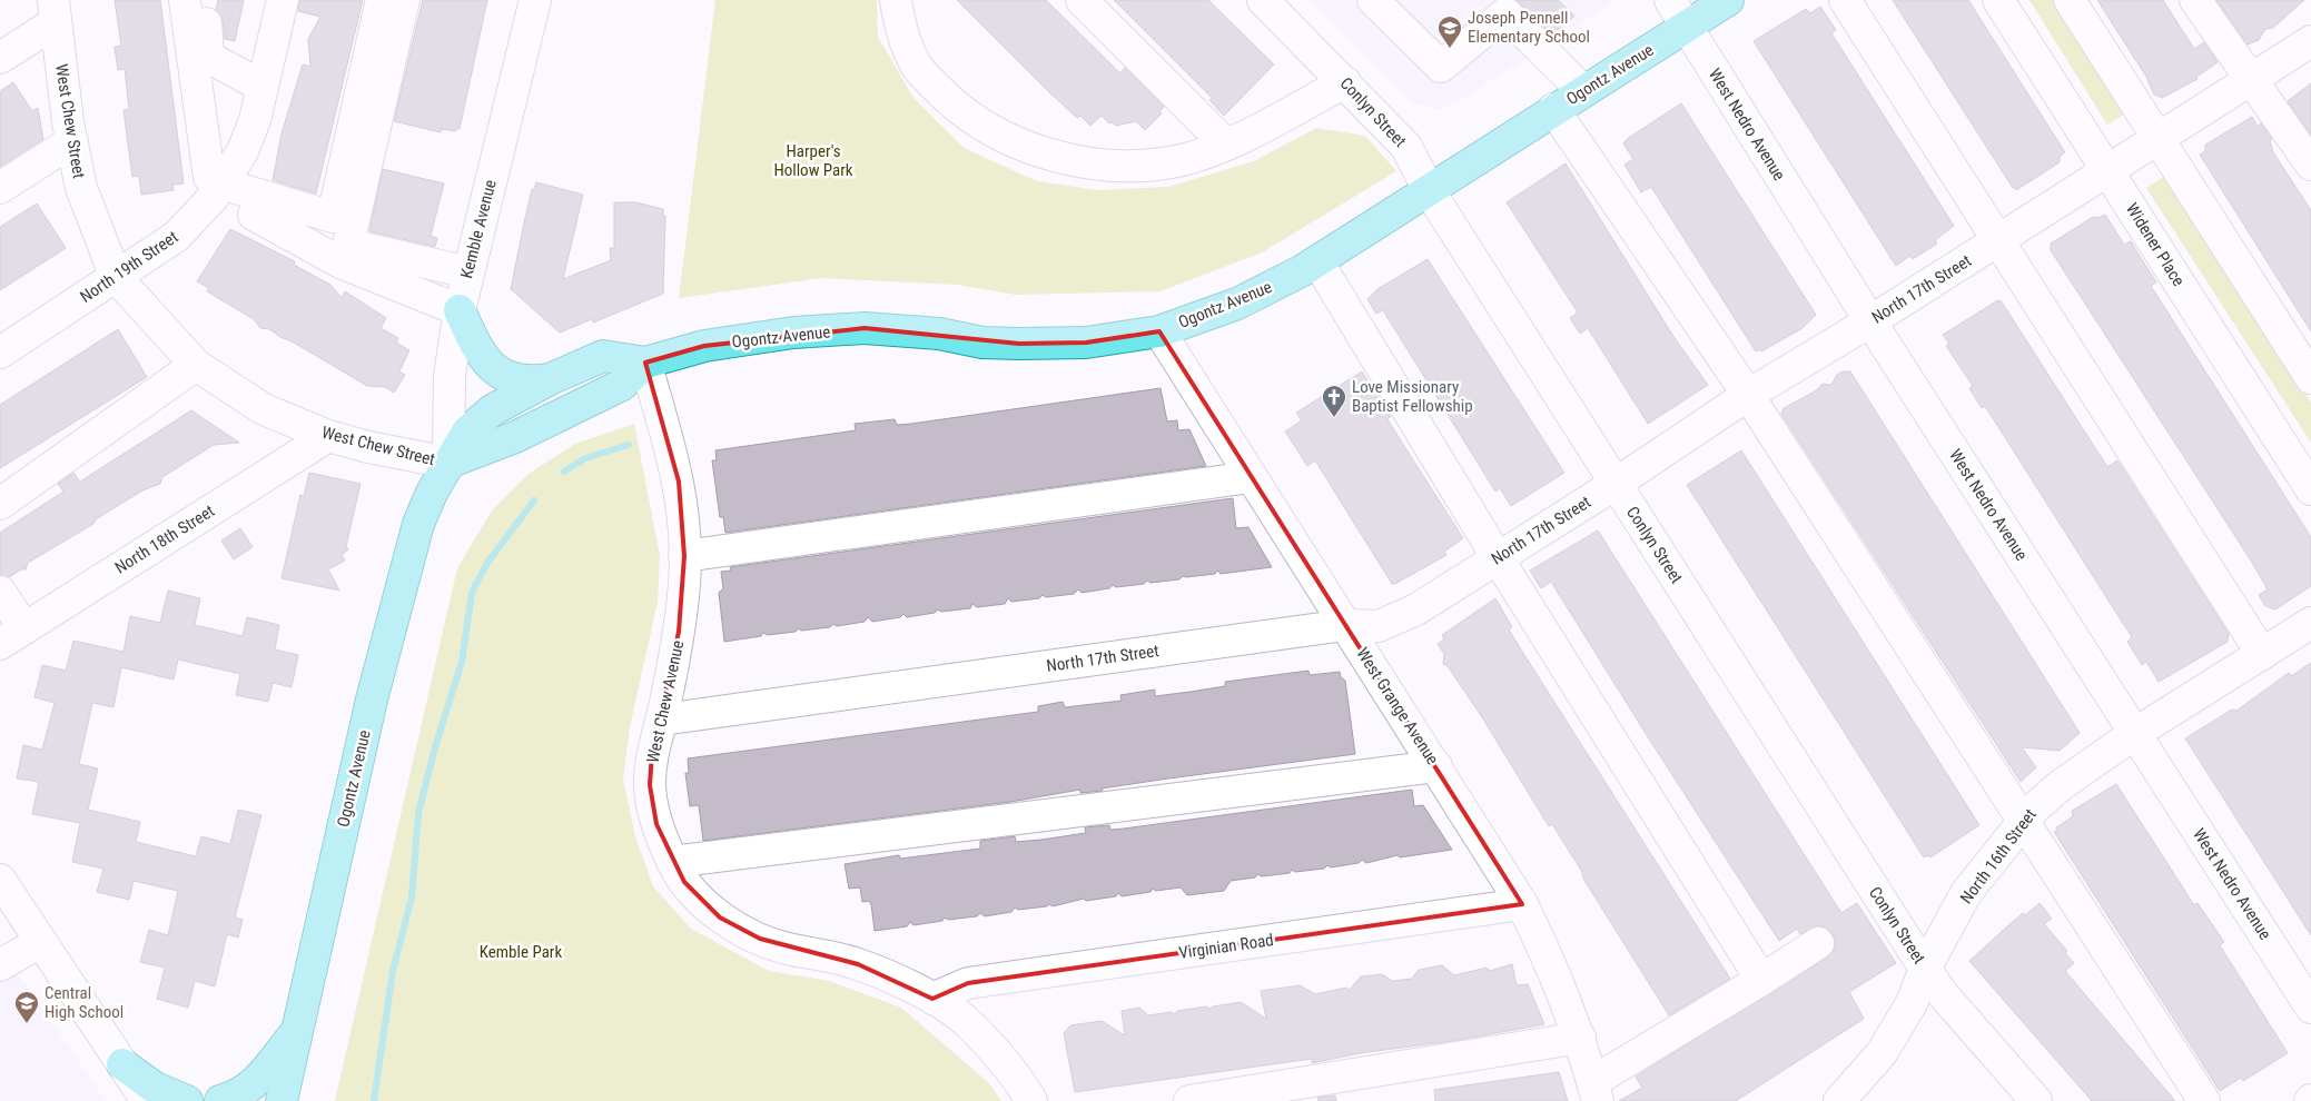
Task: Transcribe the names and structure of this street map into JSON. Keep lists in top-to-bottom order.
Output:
{
  "streets": {
    "main road": ["Ogontz Avenue"],
    "street": [
      "Conlyn Street",
      "West Chew Street",
      "West Nedro Avenue",
      "Kemble Avenue",
      "Widener Place",
      "North 19th Street",
      "North 17th Street",
      "North 18th Street",
      "West Chew Avenue",
      "West Grange Avenue",
      "North 16th Street",
      "Virginian Road"
    ]
  },
  "crossings": [
    ["Ogontz Avenue", "Conlyn Street"],
    ["Ogontz Avenue", "West Chew Street"],
    ["Ogontz Avenue", "West Nedro Avenue"],
    ["Ogontz Avenue", "Kemble Avenue"],
    ["Ogontz Avenue", "West Chew Avenue"],
    ["Ogontz Avenue", "West Grange Avenue"],
    ["Conlyn Street", "North 17th Street"],
    ["Conlyn Street", "North 16th Street"],
    ["West Chew Street", "Kemble Avenue"],
    ["West Chew Street", "North 19th Street"],
    ["West Chew Street", "North 18th Street"],
    ["West Nedro Avenue", "North 17th Street"],
    ["West Nedro Avenue", "North 16th Street"],
    ["Widener Place", "North 17th Street"],
    ["North 17th Street", "West Chew Avenue"],
    ["North 17th Street", "West Grange Avenue"],
    ["West Chew Avenue", "Virginian Road"],
    ["West Grange Avenue", "Virginian Road"]
  ],
  "parks": ["Harper's Hollow Park", "Kemble Park"],
  "places": {
    "school or university": ["Joseph Pennell Elementary School", "Central High School"],
    "church": ["Love Missionary Baptist Fellowship"]
  }
}
